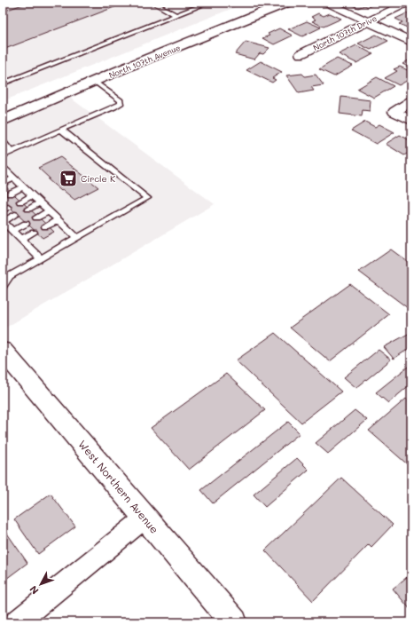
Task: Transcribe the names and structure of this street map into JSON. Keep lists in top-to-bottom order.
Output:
{
  "streets": {
    "street": ["North 107th Drive", "North 107th Avenue", "West Northern Avenue"]
  },
  "places": {
    "supermarket": ["Circle K"]
  },
  "north": "bottom left"
}
